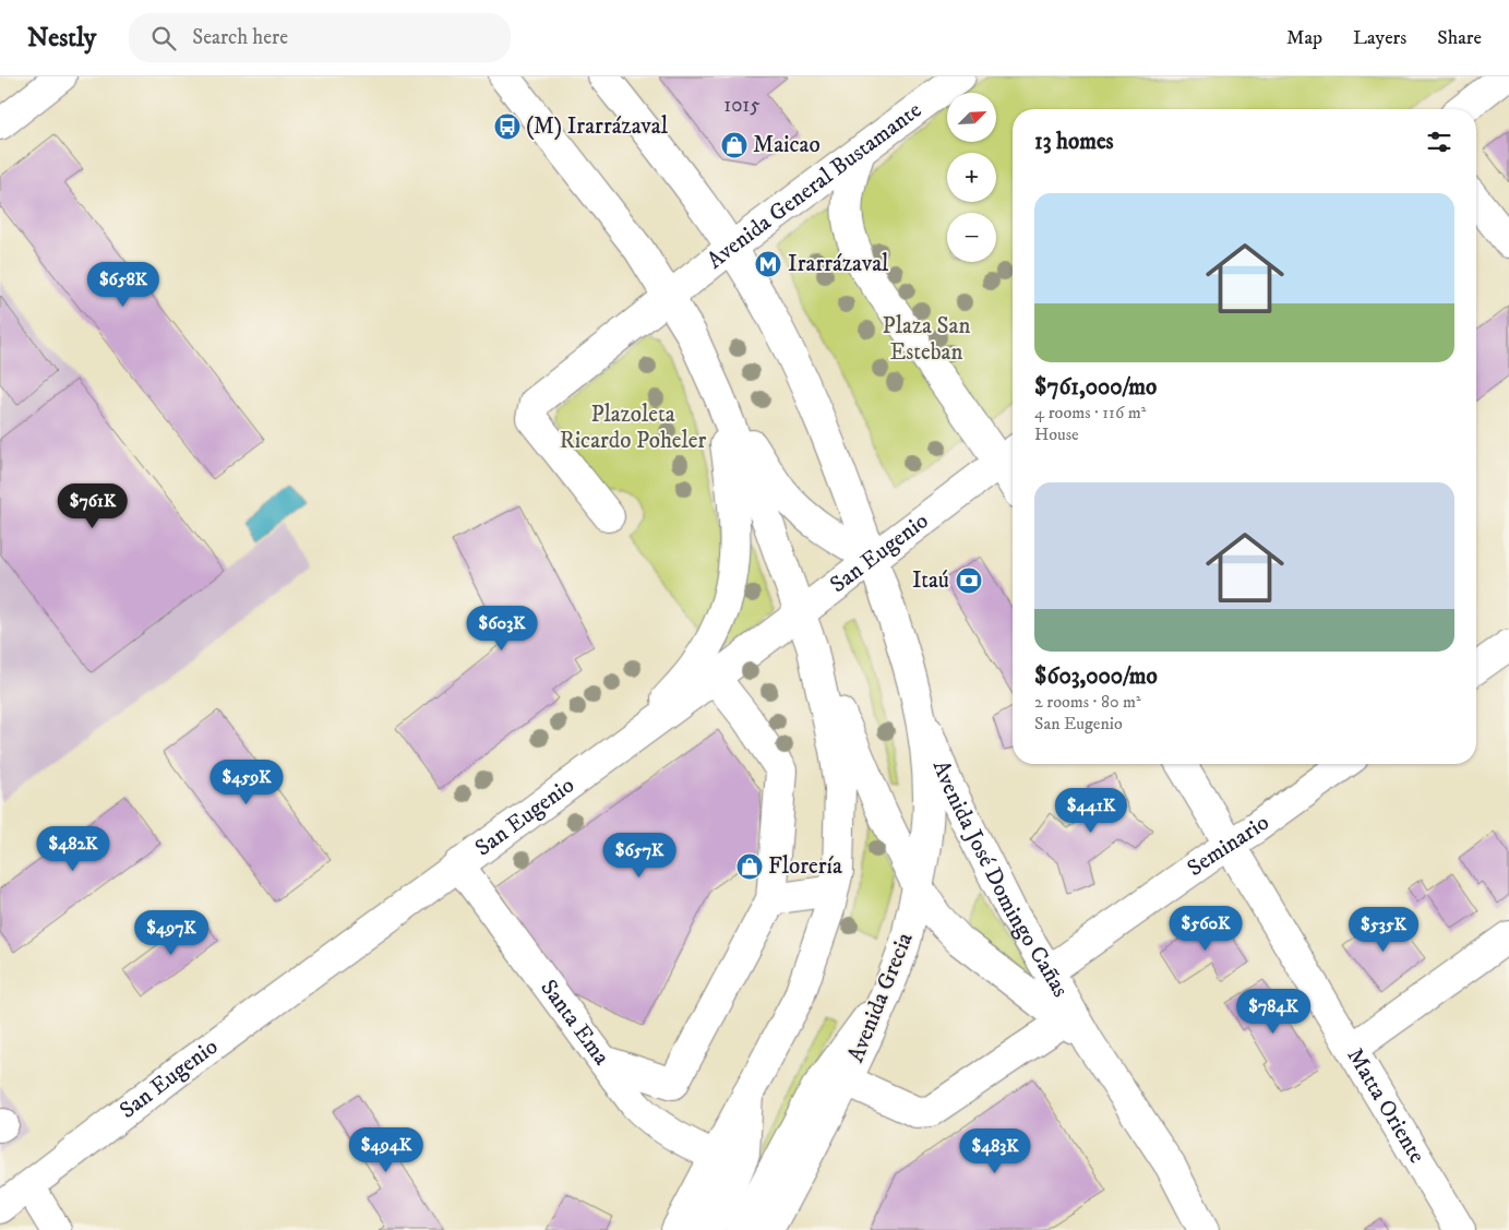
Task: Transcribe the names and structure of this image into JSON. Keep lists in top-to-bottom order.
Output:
{
  "streets": {
    "main road": [
      "Avenida General Bustamante",
      "San Eugenio",
      "Seminario",
      "Avenida José Domingo Cañas",
      "Avenida Grecia",
      "Santa Ema",
      "Matta Oriente"
    ]
  },
  "crossings": [
    ["Avenida General Bustamante", "Avenida Grecia"],
    ["San Eugenio", "Avenida Grecia"],
    ["San Eugenio", "Santa Ema"],
    ["Seminario", "Avenida José Domingo Cañas"],
    ["Seminario", "Matta Oriente"],
    ["Avenida José Domingo Cañas", "Avenida Grecia"]
  ],
  "parks": ["Plaza San Esteban", "Plazoleta Ricardo Poheler"],
  "places": {
    "bus stop": ["(M) Irarrázaval"],
    "shop": ["Maicao", "Florería"],
    "metro station": ["Irarrázaval"],
    "bank": ["Itaú"]
  },
  "house_numbers": ["1015"],
  "north": "top right",
  "page": {
    "header": "Nestly",
    "search": "Search here",
    "nav": ["Map", "Layers", "Share"],
    "map_buttons": ["+", "−"],
    "heading": "13 homes",
    "list": [
      {
        "name": "$761,000/mo",
        "note": "4 rooms · 116 m² · House"
      },
      {
        "name": "$603,000/mo",
        "note": "2 rooms · 80 m² · San Eugenio"
      }
    ],
    "price": [
      "$658K",
      "$761K",
      "$603K",
      "$459K",
      "$441K",
      "$482K",
      "$657K",
      "$560K",
      "$535K",
      "$497K",
      "$784K",
      "$494K",
      "$483K"
    ]
  }
}
